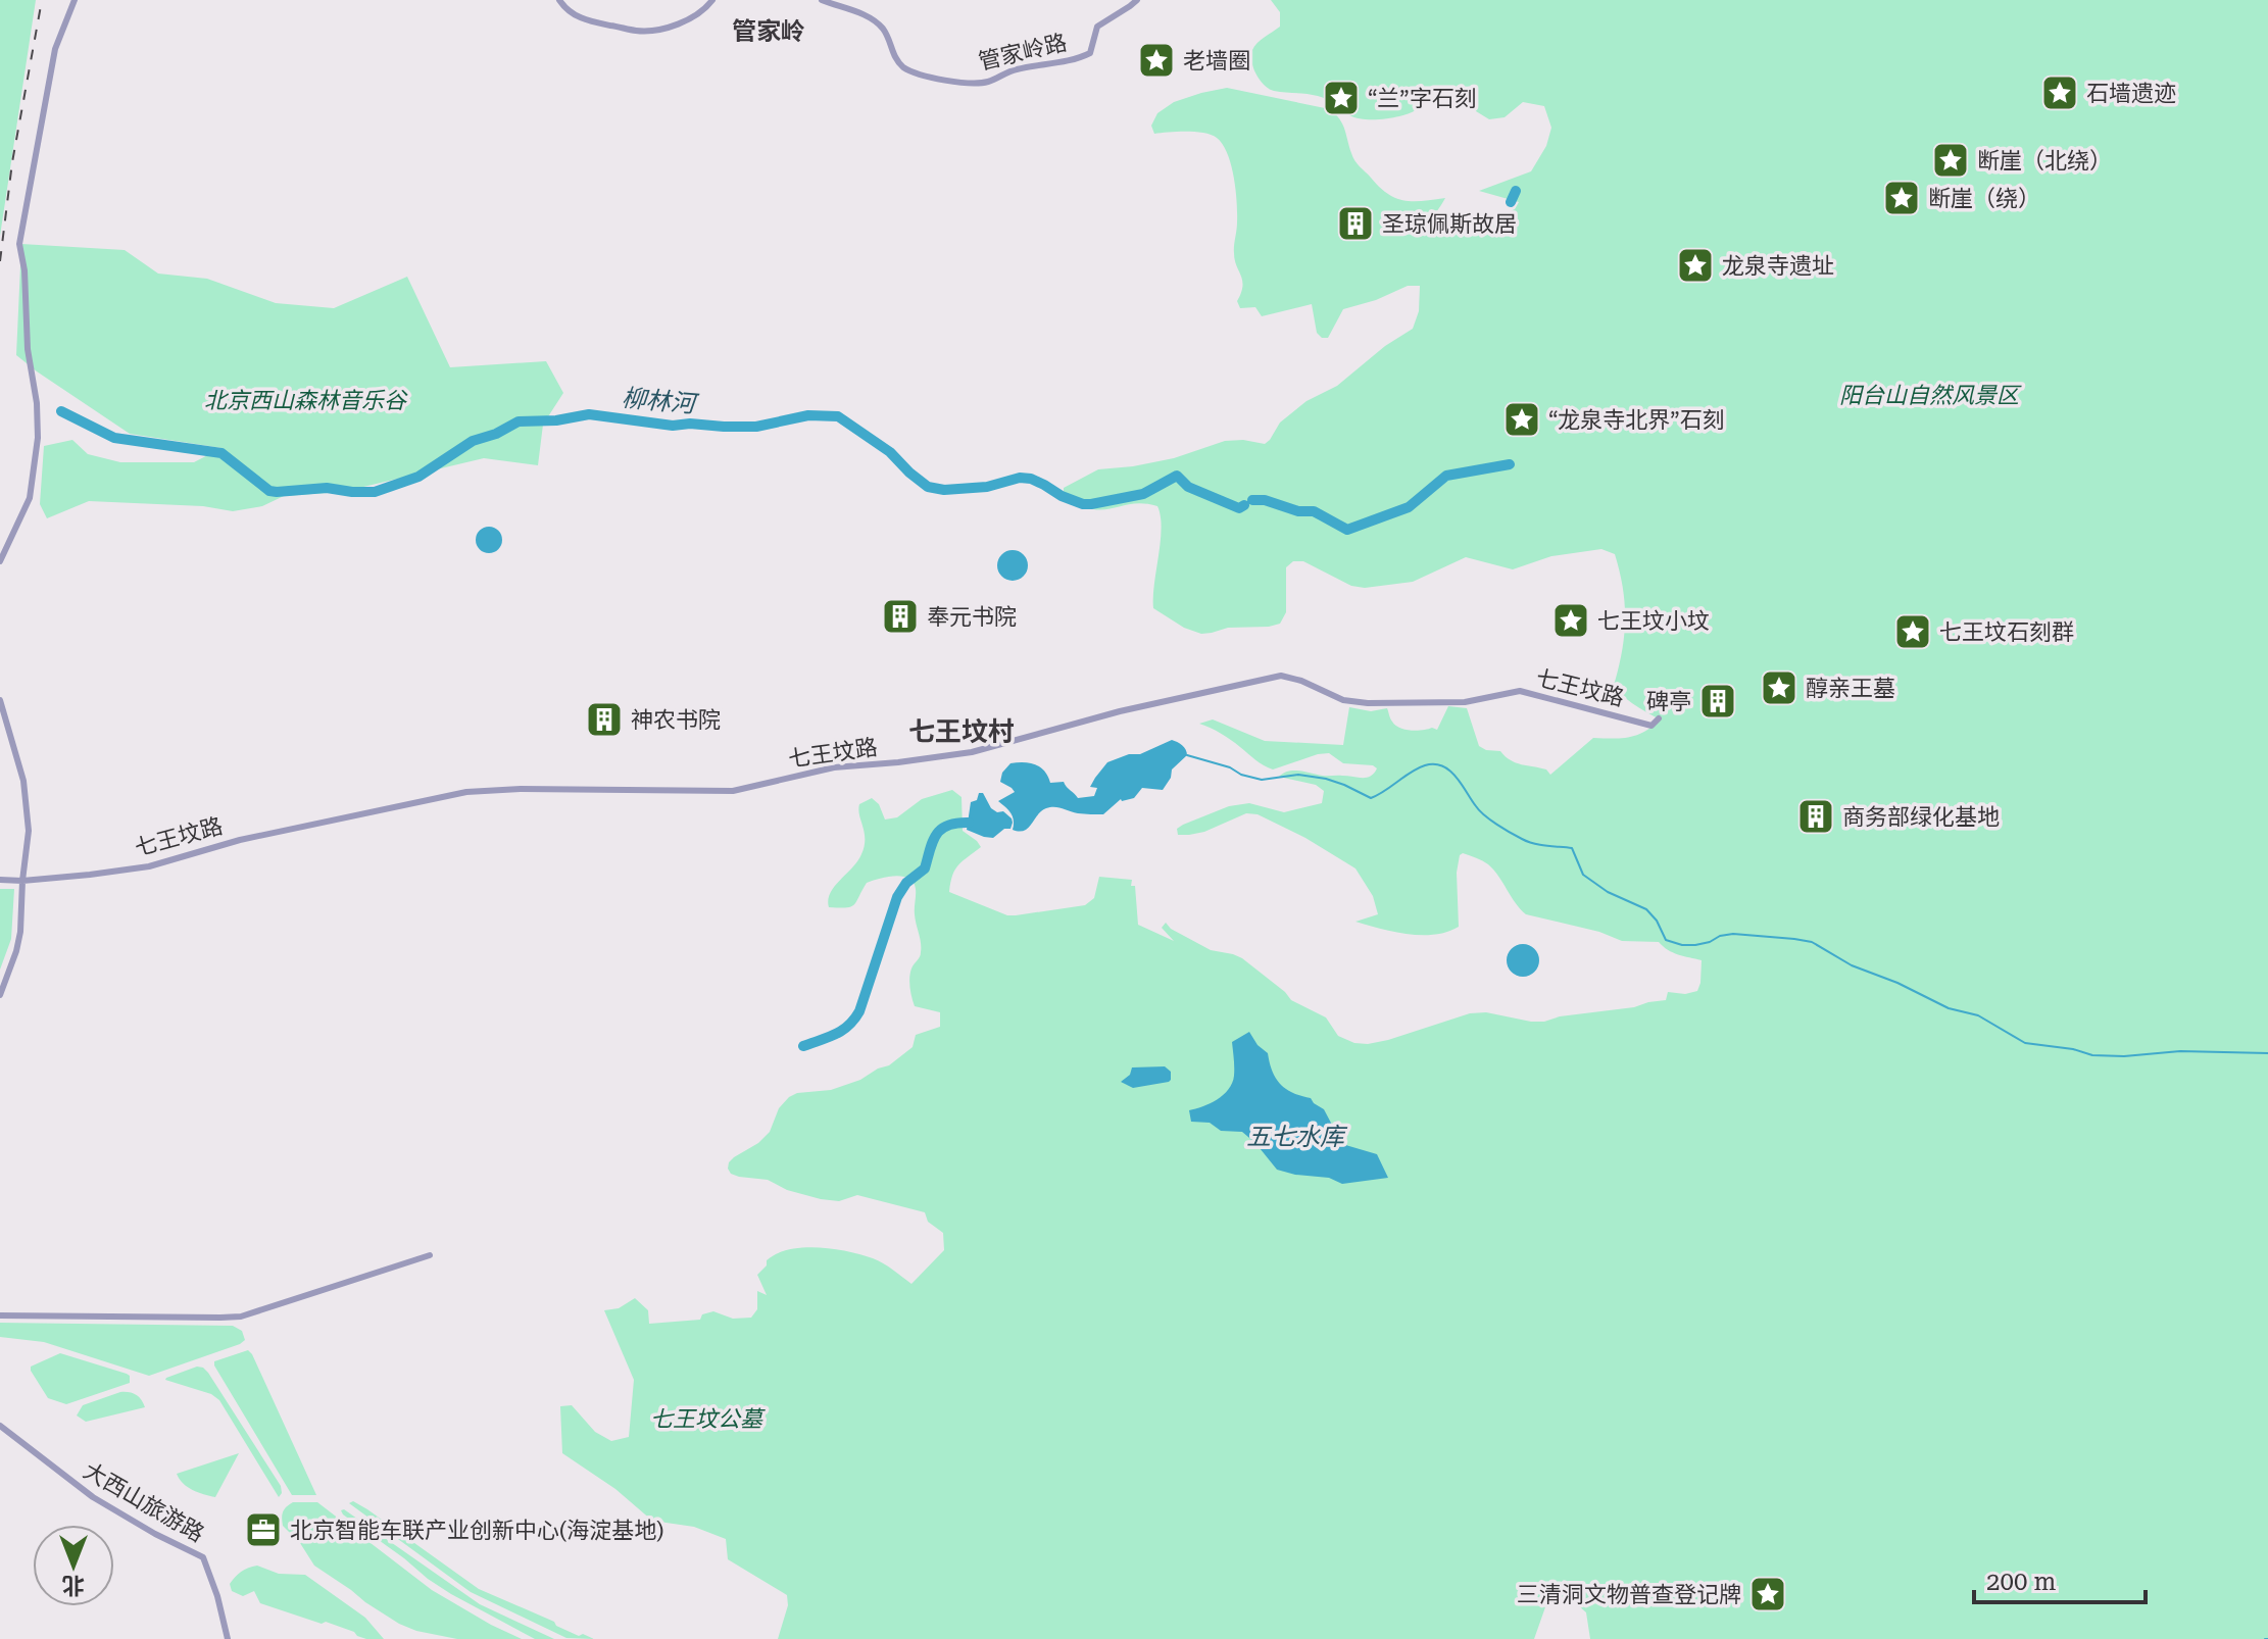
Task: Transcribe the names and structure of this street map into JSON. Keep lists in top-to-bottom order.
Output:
{
  "streets": {
    "street": ["管家岭路", "七王坟路", "大西山旅游路"]
  },
  "districts": ["管家岭", "七王坟村"],
  "water": ["柳林河", "五七水库"],
  "parks": ["阳台山自然风景区", "北京西山森林音乐谷", "七王坟公墓"],
  "places": {
    "place": [
      "老墙圈",
      "石墙遗迹",
      "“兰”字石刻",
      "断崖（北绕）",
      "断崖（绕）",
      "龙泉寺遗址",
      "“龙泉寺北界”石刻",
      "七王坟小坟",
      "七王坟石刻群",
      "醇亲王墓",
      "三清洞文物普查登记牌"
    ],
    "building": [
      "圣琼佩斯故居",
      "奉元书院",
      "碑亭",
      "神农书院",
      "商务部绿化基地"
    ],
    "office": ["北京智能车联产业创新中心(海淀基地)"]
  },
  "scale_bar": "200 m",
  "north": "bottom"
}
